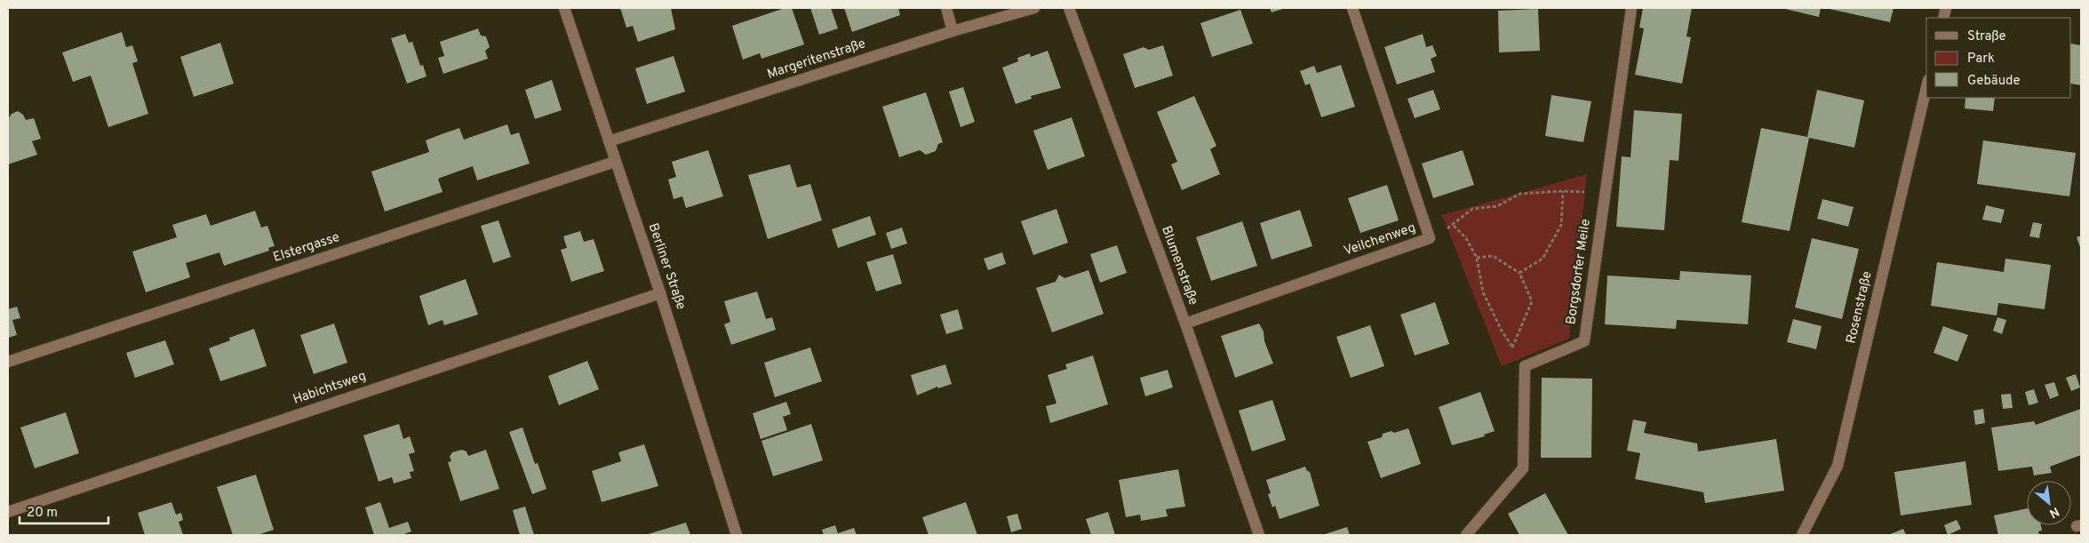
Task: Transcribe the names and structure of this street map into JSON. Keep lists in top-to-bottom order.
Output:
{
  "streets": {
    "street": [
      "Margeritenstraße",
      "Veilchenweg",
      "Elstergasse",
      "Blumenstraße",
      "Berliner Straße",
      "Borgsdorfer Meile",
      "Rosenstraße",
      "Habichtsweg"
    ]
  },
  "crossings": [
    ["Margeritenstraße", "Berliner Straße"],
    ["Veilchenweg", "Blumenstraße"],
    ["Elstergasse", "Berliner Straße"],
    ["Berliner Straße", "Habichtsweg"]
  ],
  "legend": ["Straße", "Park", "Gebäude"],
  "scale_bar": "20 m",
  "north": "bottom right"
}
